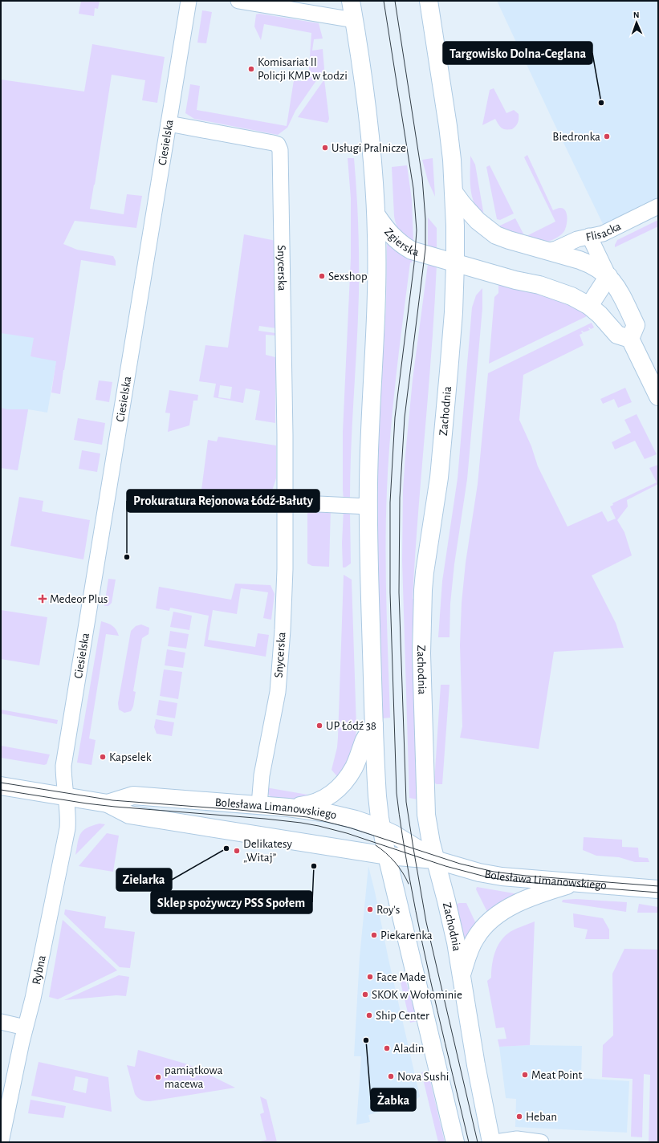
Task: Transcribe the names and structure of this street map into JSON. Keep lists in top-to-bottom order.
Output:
{
  "streets": {
    "main road": ["Zgierska", "Zachodnia", "Bolesława Limanowskiego"],
    "street": [
      "Ciesielska",
      "Flisacka",
      "Snycerska",
      "Rybna"
    ]
  },
  "crossings": [
    ["Ciesielska", "Snycerska"],
    ["Ciesielska", "Bolesława Limanowskiego"],
    ["Ciesielska", "Rybna"],
    ["Zgierska", "Zachodnia"],
    ["Snycerska", "Bolesława Limanowskiego"],
    ["Zachodnia", "Bolesława Limanowskiego"],
    ["Bolesława Limanowskiego", "Rybna"]
  ],
  "places": {
    "other": [
      "Komisariat II Policji KMP w Łodzi",
      "Targowisko Dolna-Ceglana",
      "Biedronka",
      "Usługi Pralnicze",
      "Sexshop",
      "Prokuratura Rejonowa Łódź-Bałuty",
      "UP Łódź 38",
      "Kapselek",
      "Zielarka",
      "Delikatesy „Witaj”",
      "Sklep spożywczy PSS Społem",
      "Roy's",
      "Piekarenka",
      "Face Made",
      "SKOK w Wołominie",
      "Ship Center",
      "Żabka",
      "Aladin",
      "Meat Point",
      "Nova Sushi",
      "pamiątkowa macewa",
      "Heban"
    ],
    "health": ["Medeor Plus"]
  },
  "north": "top"
}
